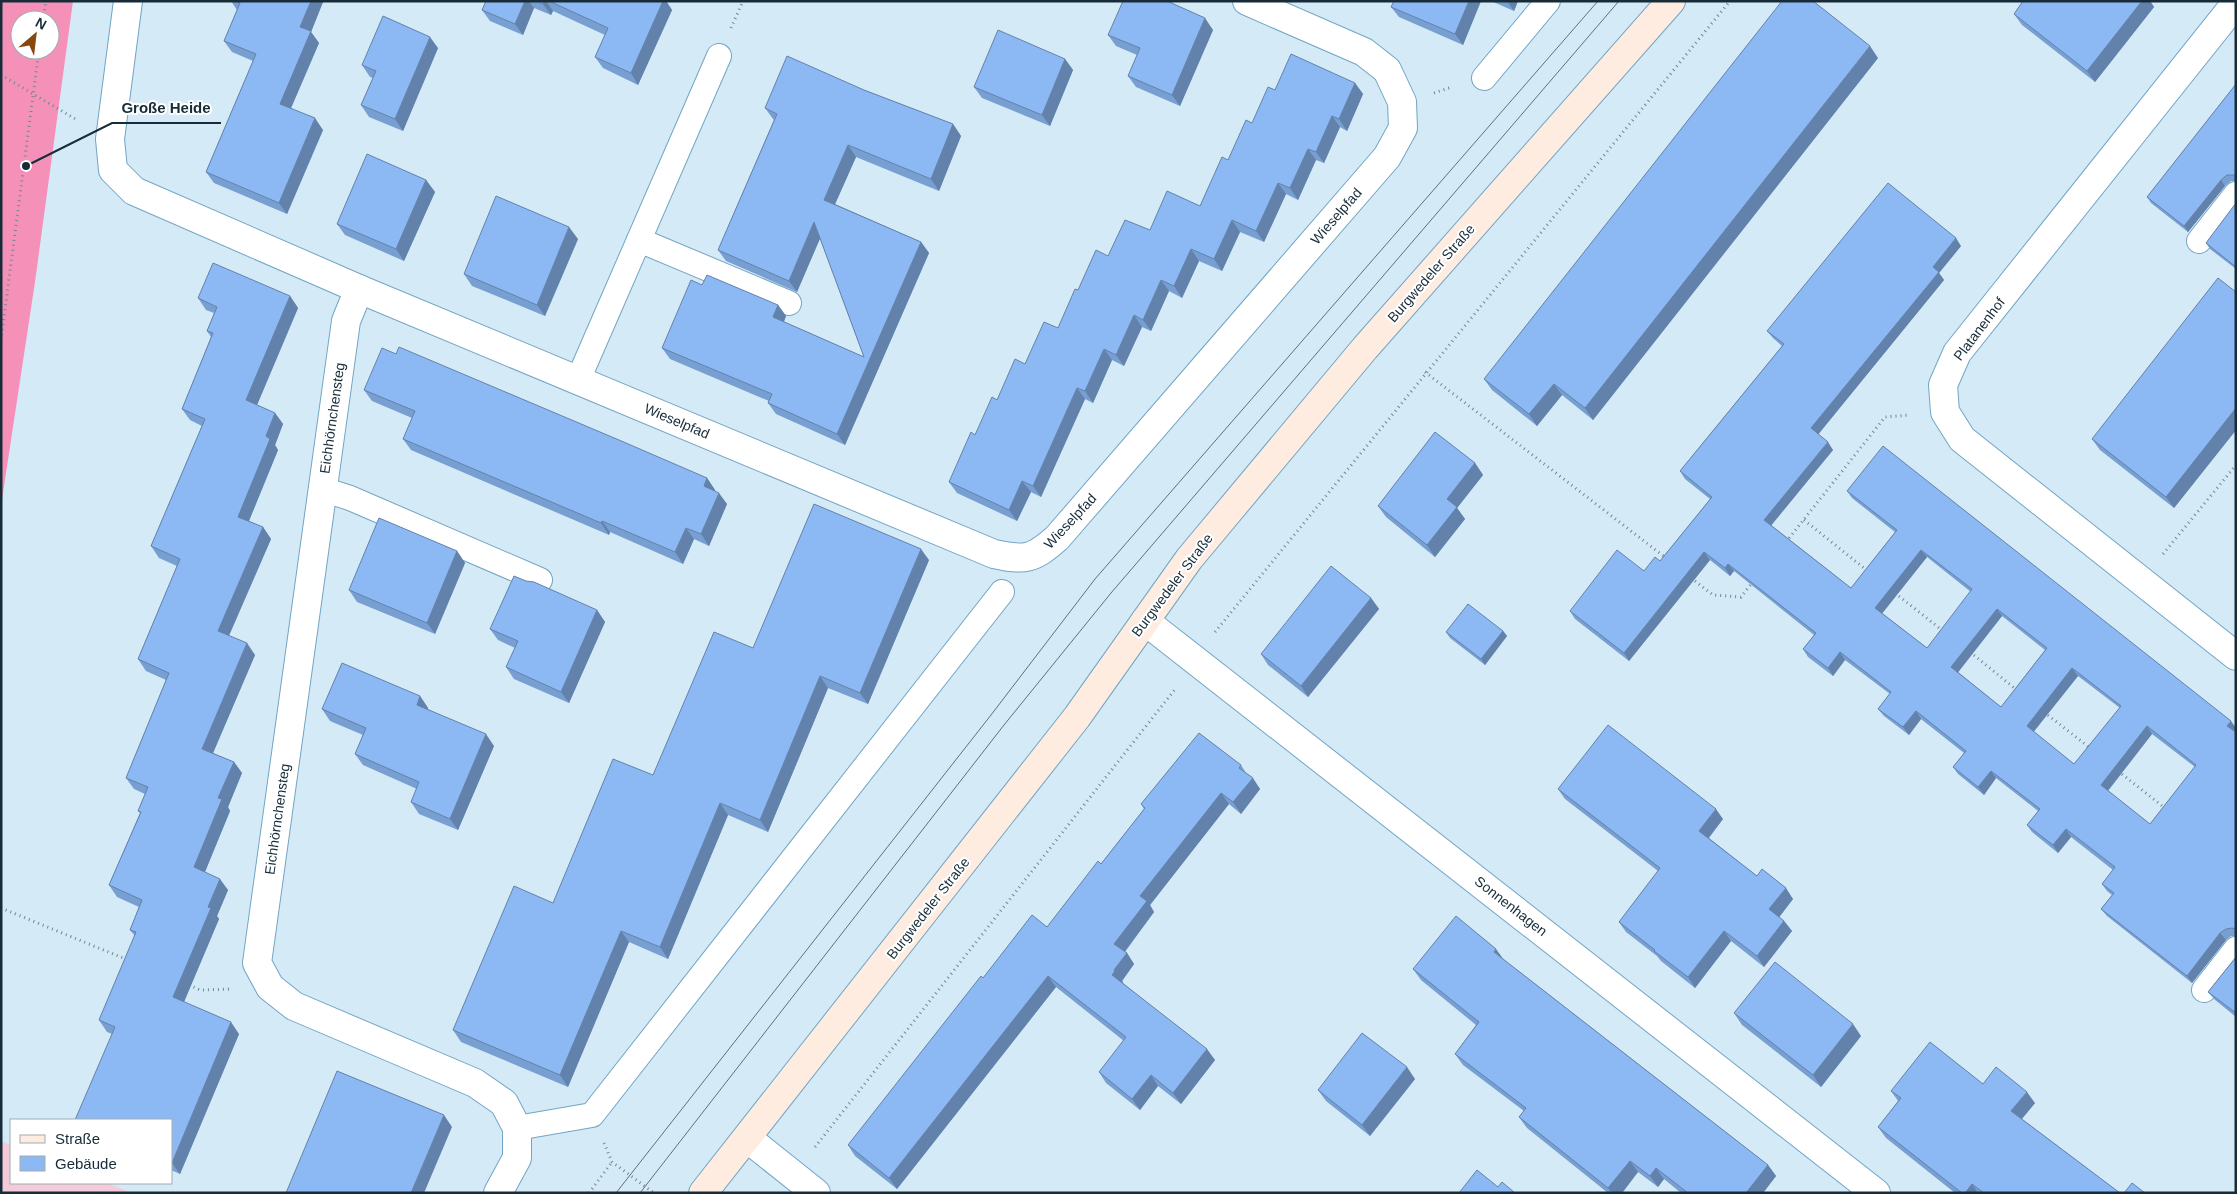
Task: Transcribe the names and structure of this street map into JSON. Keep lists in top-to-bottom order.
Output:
{
  "streets": {
    "main road": ["Burgwedeler Straße"],
    "street": [
      "Wieselpfad",
      "Platanenhof",
      "Eichhörnchensteg",
      "Sonnenhagen"
    ]
  },
  "crossings": [
    ["Wieselpfad", "Eichhörnchensteg"],
    ["Burgwedeler Straße", "Sonnenhagen"]
  ],
  "places": ["Große Heide"],
  "legend": ["Straße", "Gebäude"],
  "north": "top right"
}
